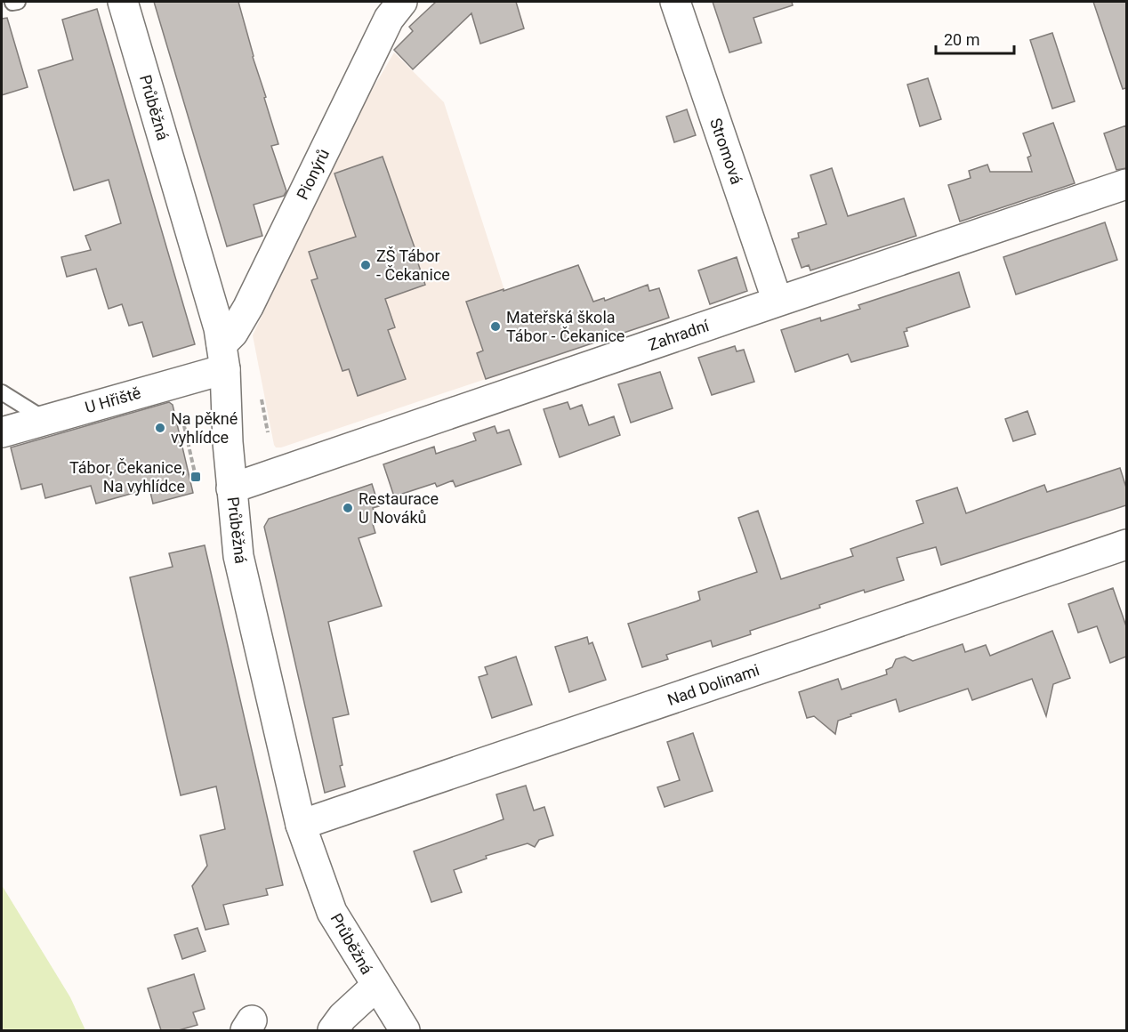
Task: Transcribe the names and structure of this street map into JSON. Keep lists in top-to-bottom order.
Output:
{
  "streets": {
    "street": [
      "Průběžná",
      "Stromová",
      "Pionýrů",
      "Zahradní",
      "U Hřiště",
      "Nad Dolinami"
    ]
  },
  "crossings": [
    ["Průběžná", "Pionýrů"],
    ["Průběžná", "Zahradní"],
    ["Průběžná", "U Hřiště"],
    ["Průběžná", "Nad Dolinami"],
    ["Stromová", "Zahradní"],
    ["Pionýrů", "U Hřiště"]
  ],
  "places": {
    "other": [
      "ZŠ Tábor - Čekanice",
      "Mateřská škola Tábor - Čekanice",
      "Na pěkné vyhlídce",
      "Restaurace U Nováků"
    ],
    "transit": ["Tábor, Čekanice, Na vyhlídce"]
  },
  "scale_bar": "20 m"
}
